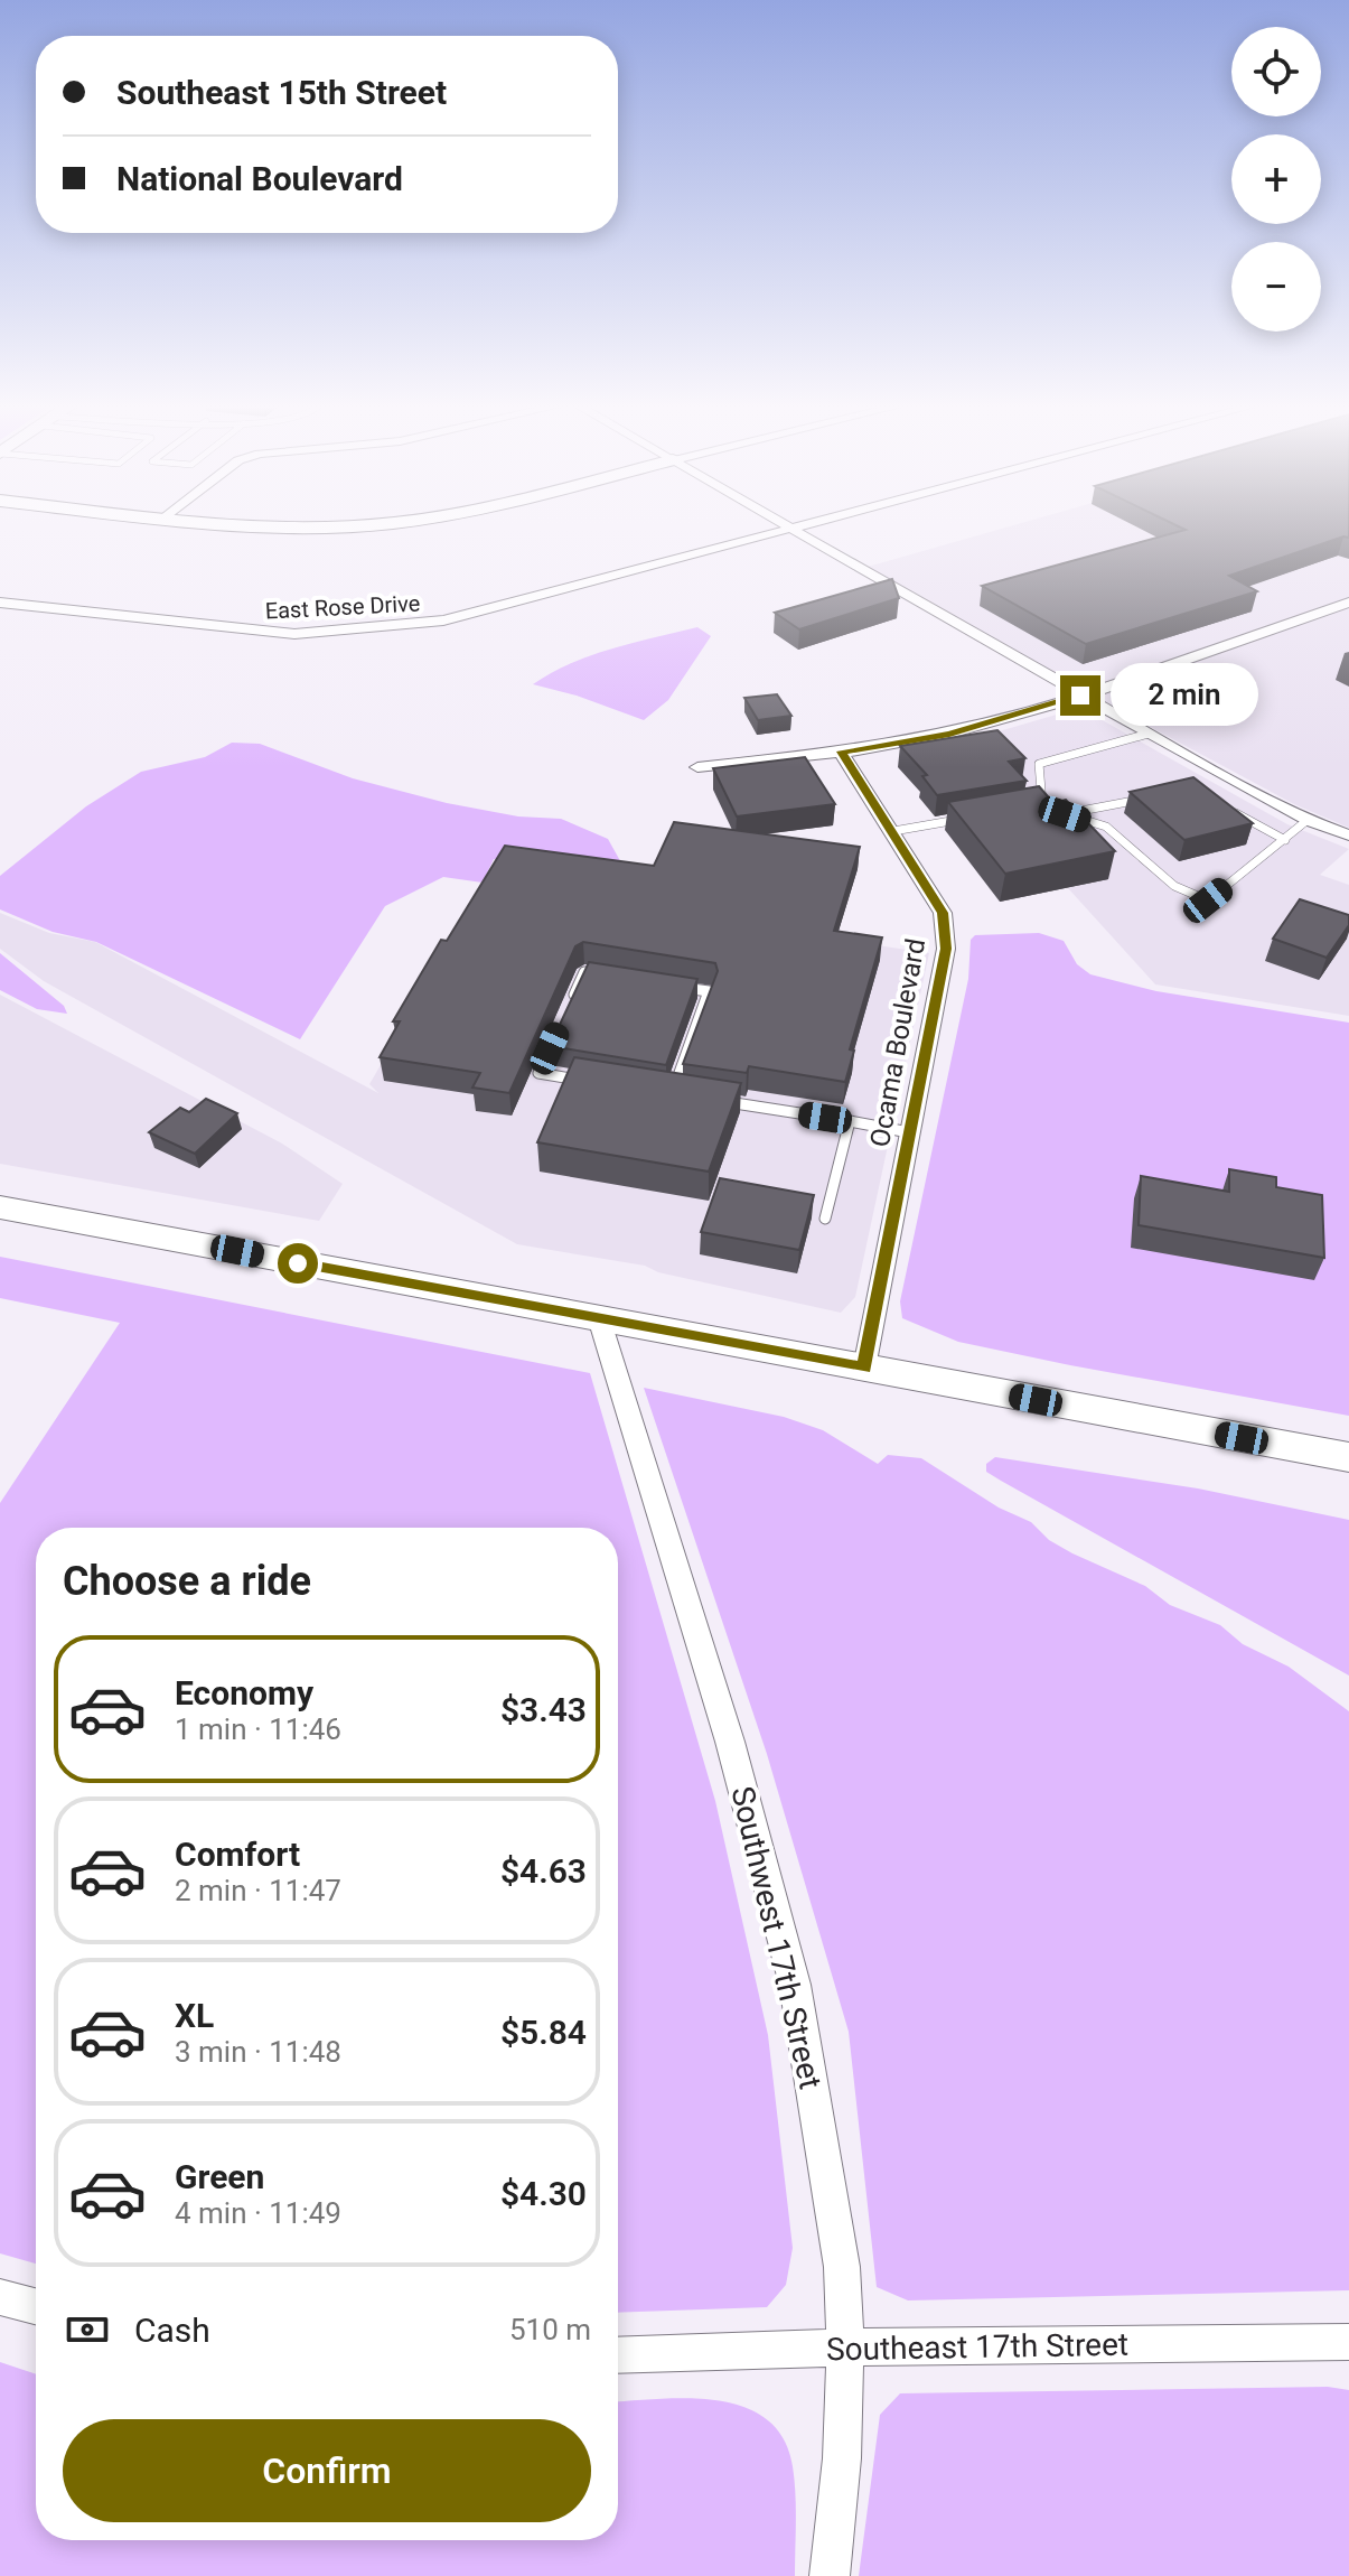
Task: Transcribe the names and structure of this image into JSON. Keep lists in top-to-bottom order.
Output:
{
  "streets": {
    "street": [
      "East Rose Drive",
      "Ocama Boulevard",
      "Southwest 17th Street",
      "Southeast 17th Street"
    ]
  },
  "crossings": [
    ["Southwest 17th Street", "Southeast 17th Street"]
  ],
  "page": {
    "map_buttons": ["+", "−"],
    "banner": ["Southeast 15th Street", "National Boulevard"],
    "bubble": "2 min",
    "heading": "Choose a ride",
    "list": [
      {
        "name": "Economy",
        "note": "1 min · 11:46",
        "value": "$3.43"
      },
      {
        "name": "Comfort",
        "note": "2 min · 11:47",
        "value": "$4.63"
      },
      {
        "name": "XL",
        "note": "3 min · 11:48",
        "value": "$5.84"
      },
      {
        "name": "Green",
        "note": "4 min · 11:49",
        "value": "$4.30"
      }
    ],
    "pay": ["Cash", "510 m"],
    "buttons": "Confirm"
  }
}
